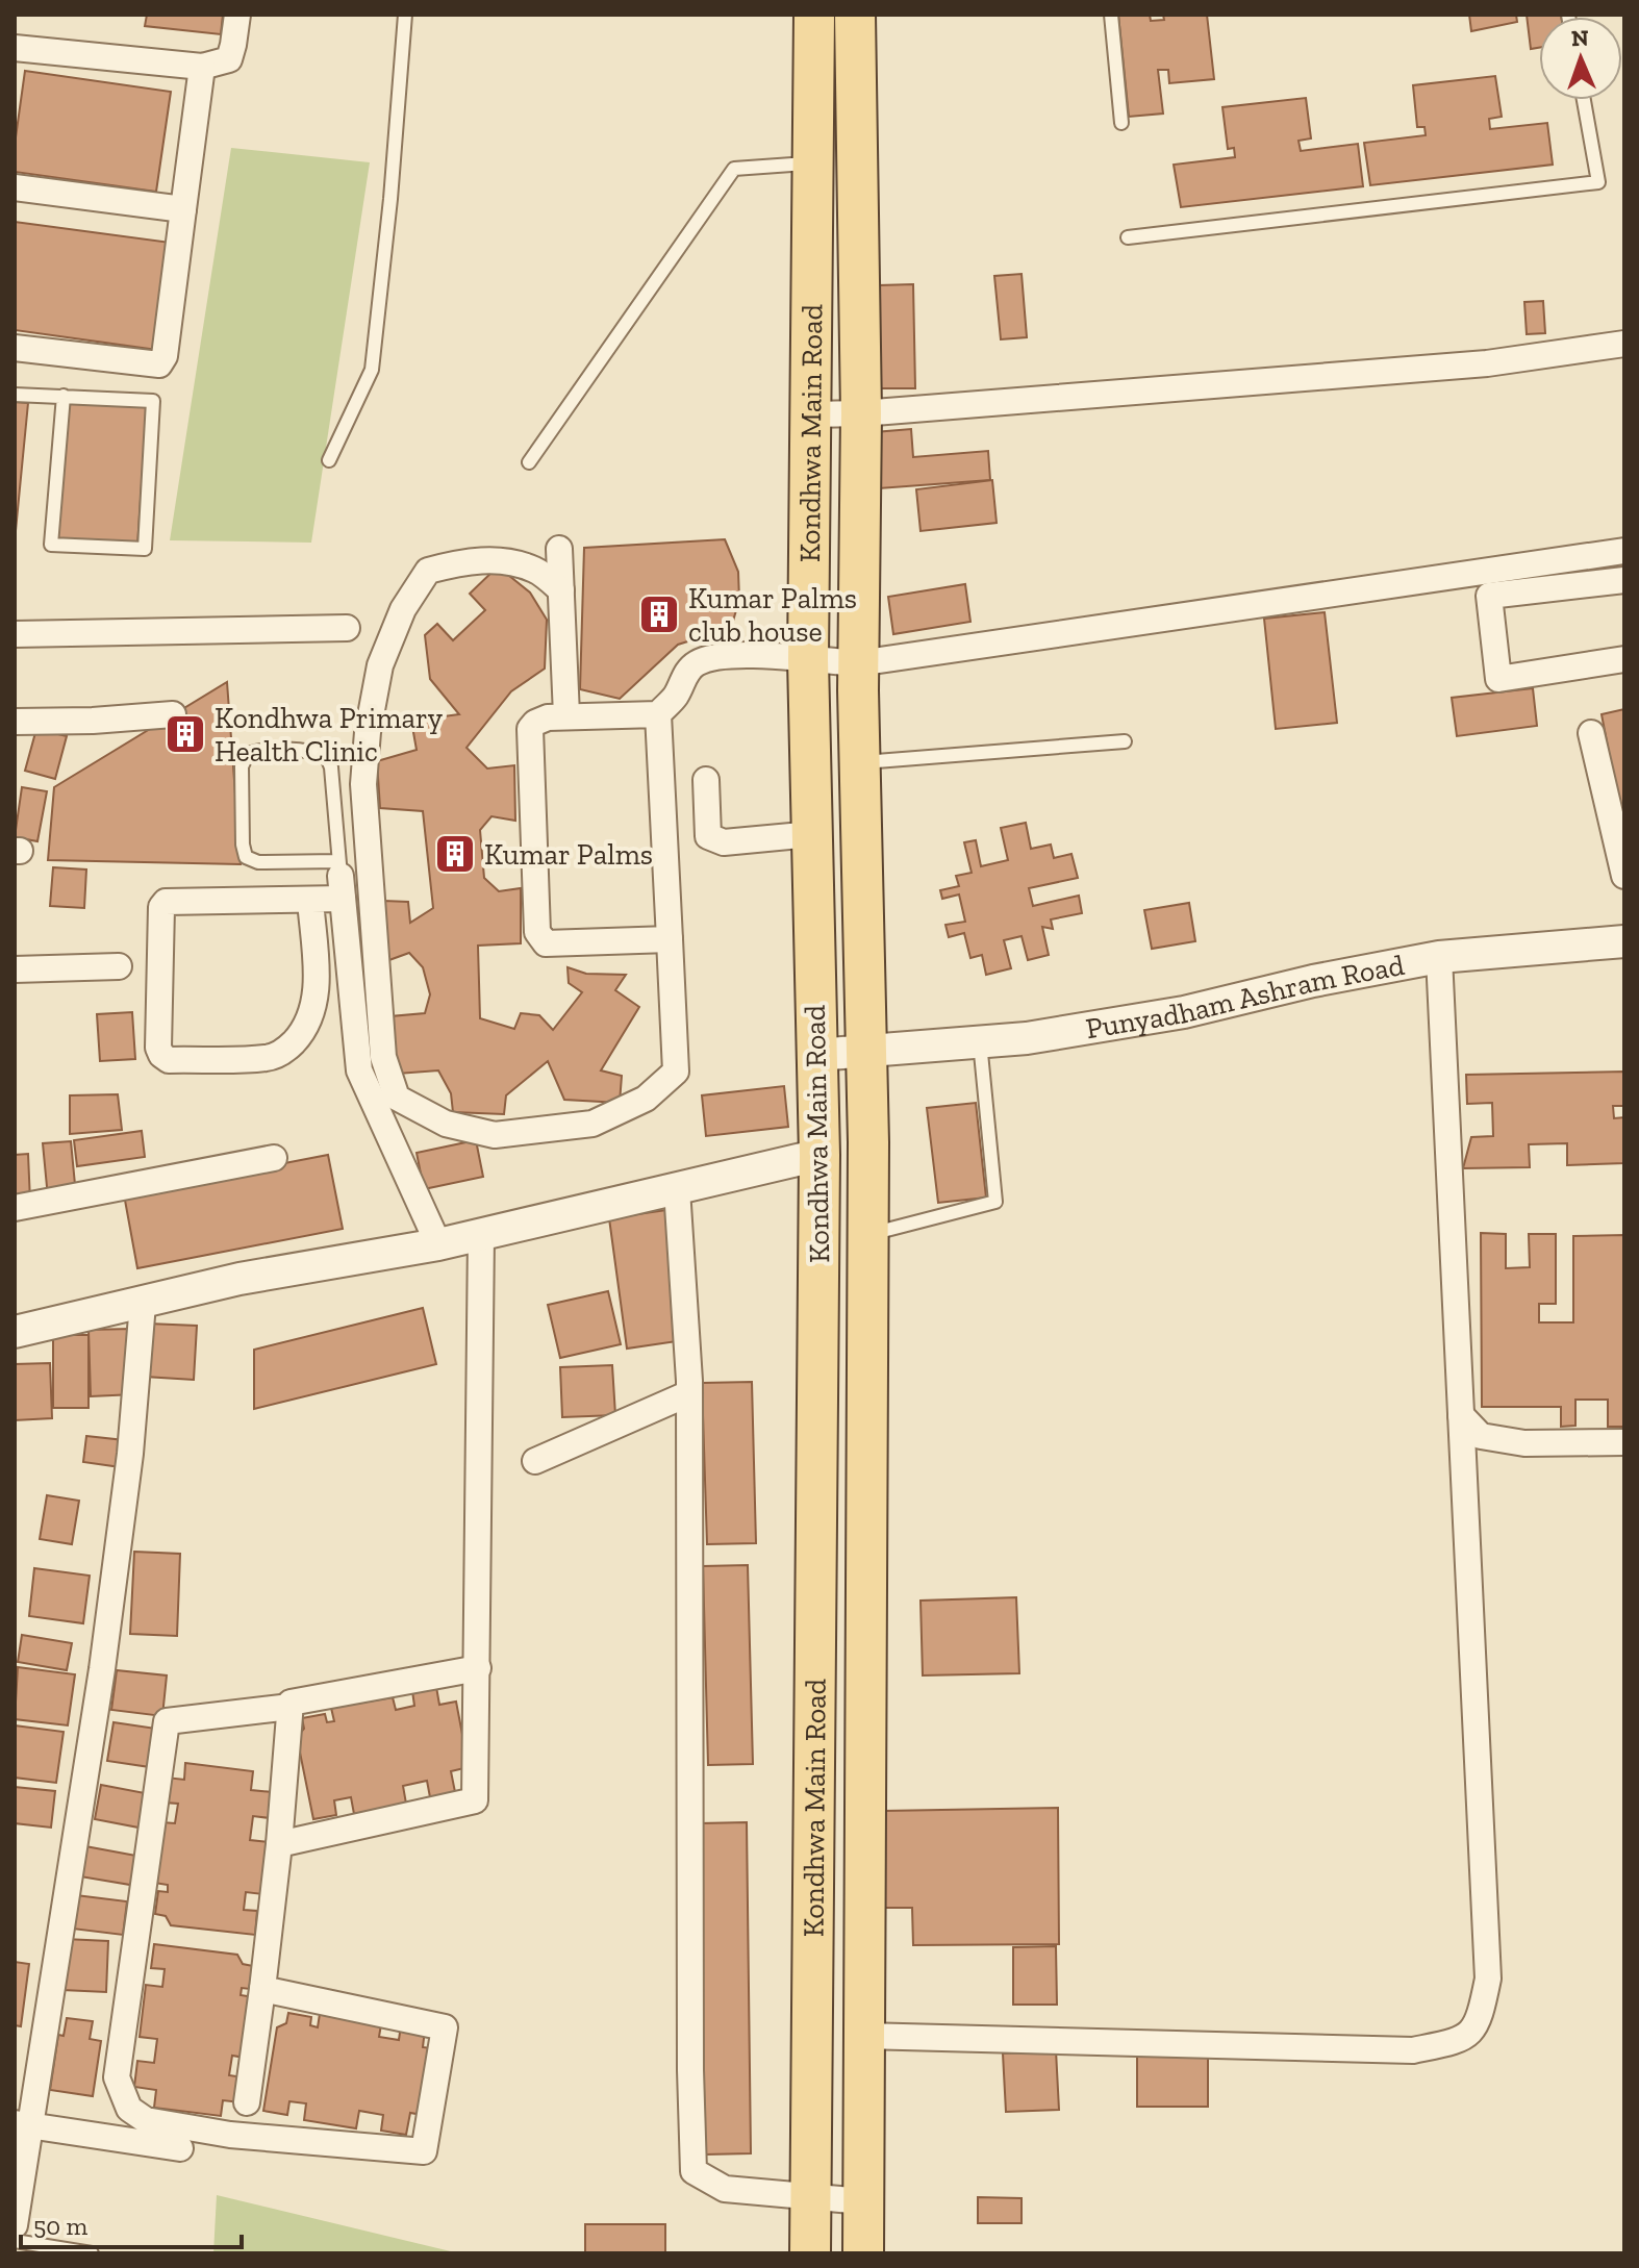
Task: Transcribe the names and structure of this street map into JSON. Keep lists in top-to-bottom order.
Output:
{
  "streets": {
    "main road": ["Kondhwa Main Road"],
    "street": ["Punyadham Ashram Road"]
  },
  "crossings": [
    ["Kondhwa Main Road", "Punyadham Ashram Road"]
  ],
  "places": {
    "building": ["Kumar Palms club house", "Kondhwa Primary Health Clinic", "Kumar Palms"]
  },
  "scale_bar": "50 m",
  "north": "top"
}
